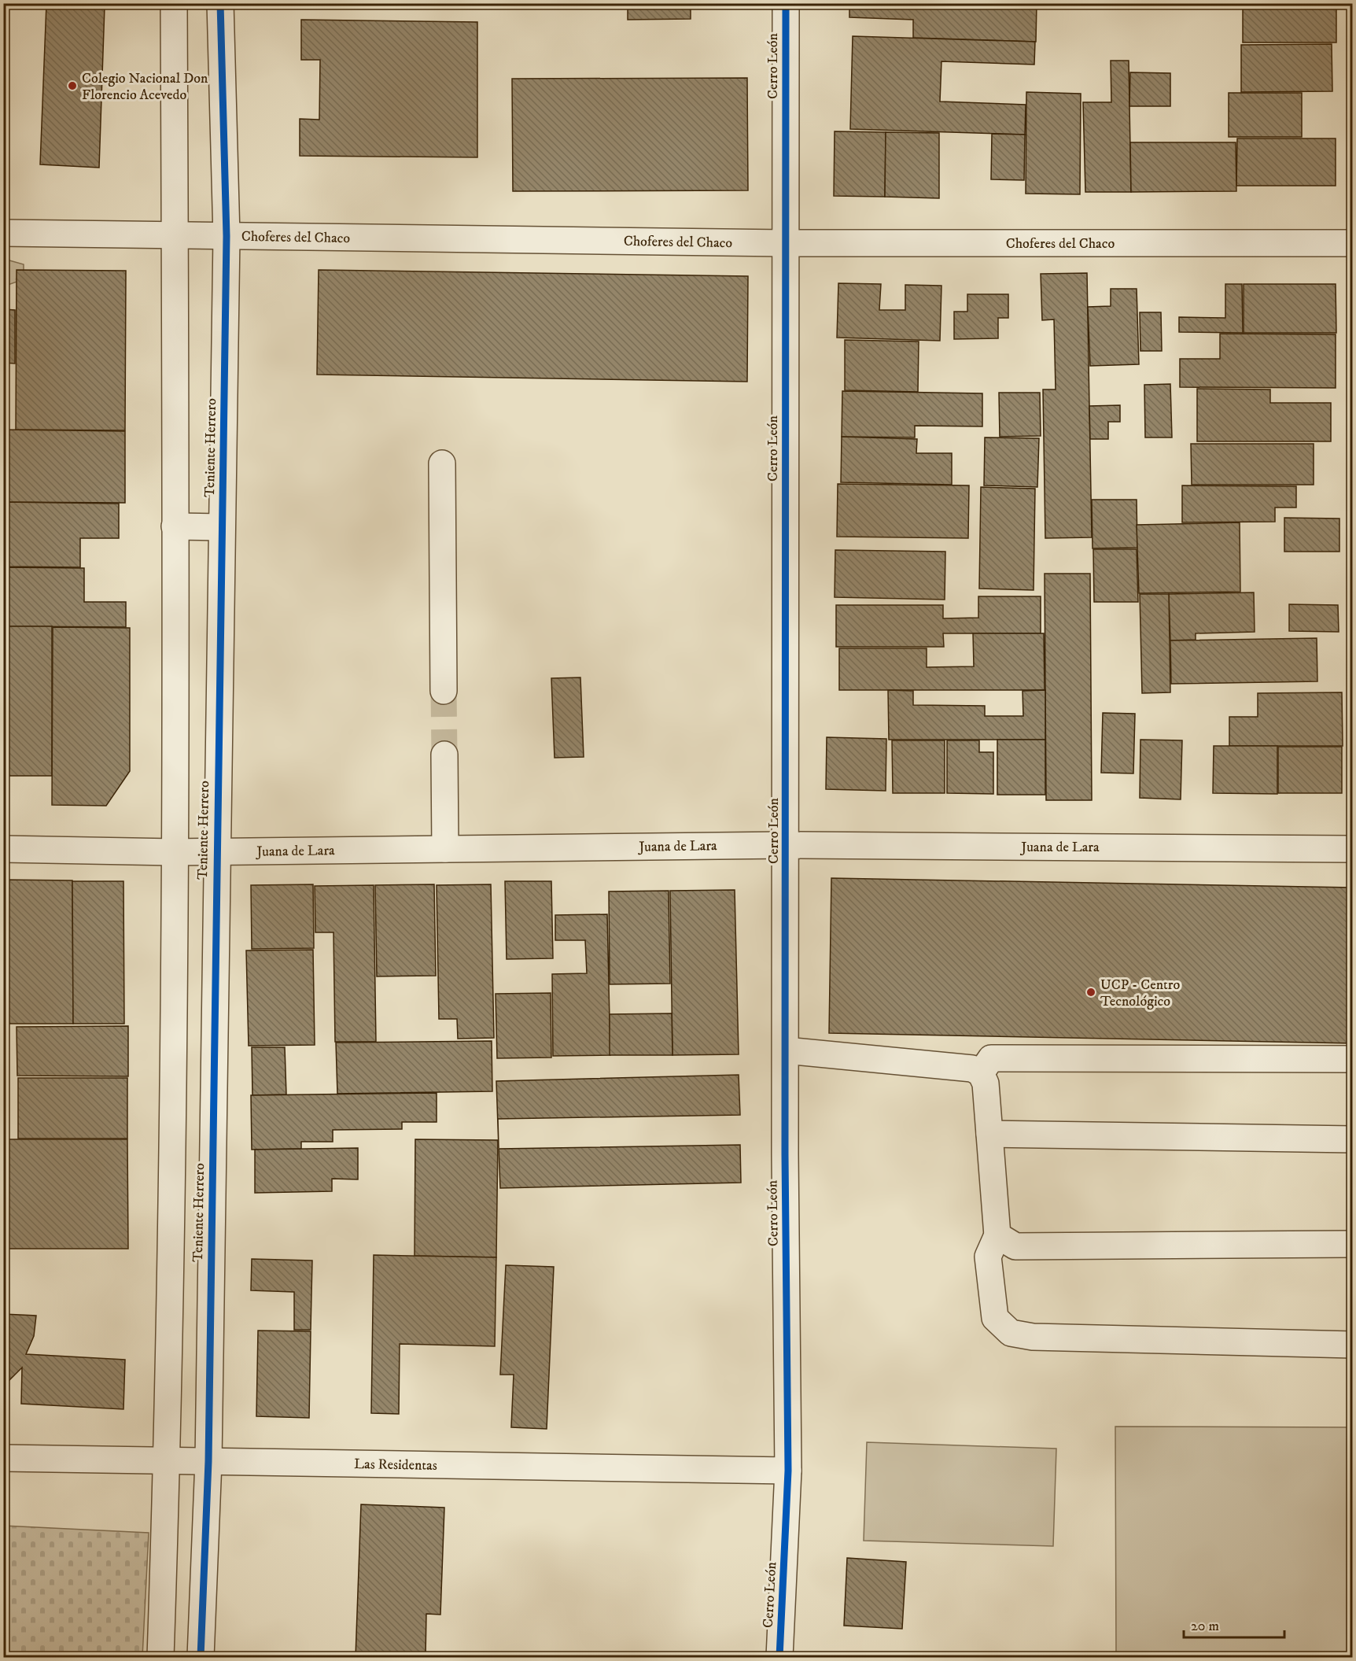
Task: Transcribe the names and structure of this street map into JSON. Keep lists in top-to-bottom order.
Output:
{
  "streets": {
    "street": [
      "Cerro León",
      "Choferes del Chaco",
      "Teniente Herrero",
      "Juana de Lara",
      "Las Residentas"
    ]
  },
  "crossings": [
    ["Cerro León", "Choferes del Chaco"],
    ["Cerro León", "Juana de Lara"],
    ["Cerro León", "Las Residentas"],
    ["Choferes del Chaco", "Teniente Herrero"],
    ["Teniente Herrero", "Juana de Lara"],
    ["Teniente Herrero", "Las Residentas"]
  ],
  "places": ["Colegio Nacional Don Florencio Acevedo", "UCP - Centro Tecnológico"],
  "scale_bar": "20 m"
}
